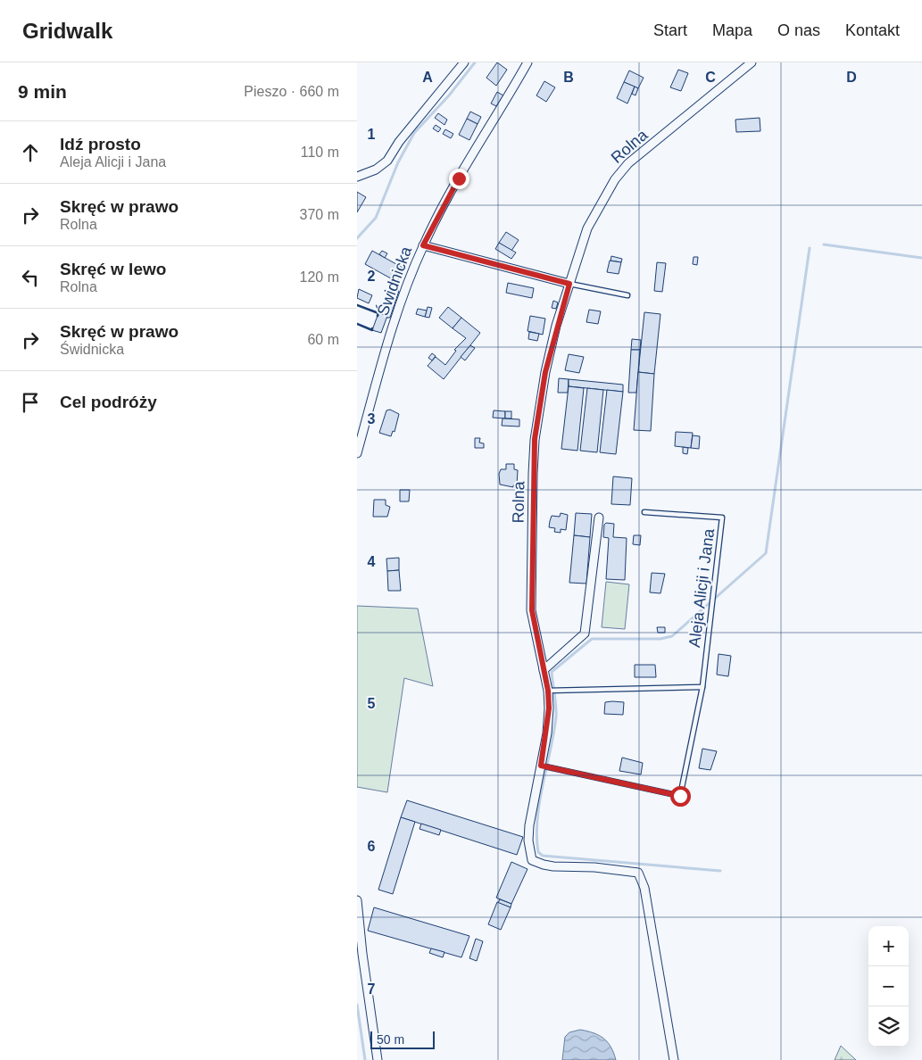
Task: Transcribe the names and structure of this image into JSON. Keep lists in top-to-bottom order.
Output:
{
  "streets": {
    "street": ["Rolna", "Świdnicka"],
    "lane": ["Aleja Alicji i Jana"]
  },
  "crossings": [
    ["Rolna", "Aleja Alicji i Jana"]
  ],
  "scale_bar": "50 m",
  "page": {
    "header": "Gridwalk",
    "nav": [
      "Start",
      "Mapa",
      "O nas",
      "Kontakt"
    ],
    "heading": ["9 min", "Pieszo · 660 m"],
    "list": [
      ["Idź prosto", "Aleja Alicji i Jana", "110 m"],
      ["Skręć w prawo", "Rolna", "370 m"],
      ["Skręć w lewo", "Rolna", "120 m"],
      ["Skręć w prawo", "Świdnicka", "60 m"],
      "Cel podróży"
    ],
    "map_buttons": ["+", "−"],
    "scale": "50 m"
  },
  "grid": {
    "columns": [
      "A",
      "B",
      "C",
      "D"
    ],
    "rows": [
      "1",
      "2",
      "3",
      "4",
      "5",
      "6",
      "7"
    ]
  }
}
